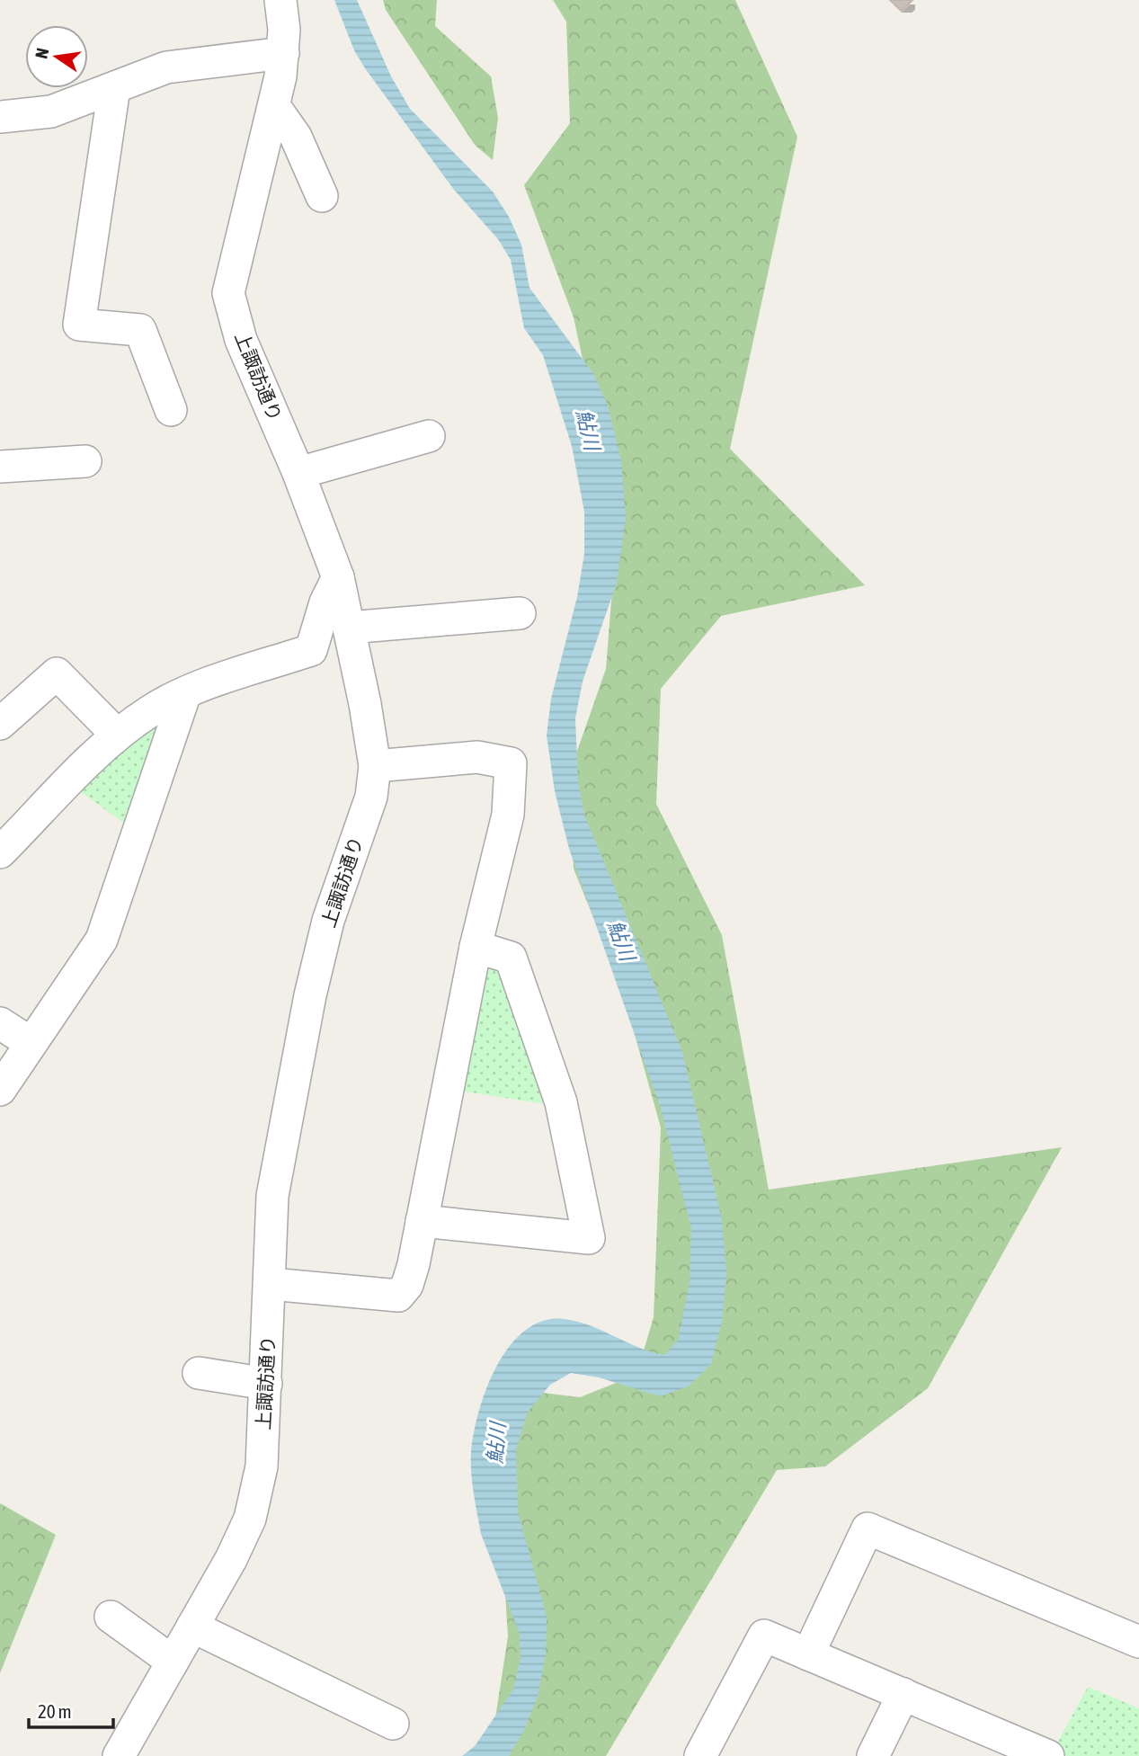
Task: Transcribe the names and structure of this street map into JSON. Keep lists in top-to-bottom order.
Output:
{
  "streets": {
    "street": ["上諏訪通り"]
  },
  "water": ["鮎川"],
  "scale_bar": "20 m",
  "north": "left"
}
